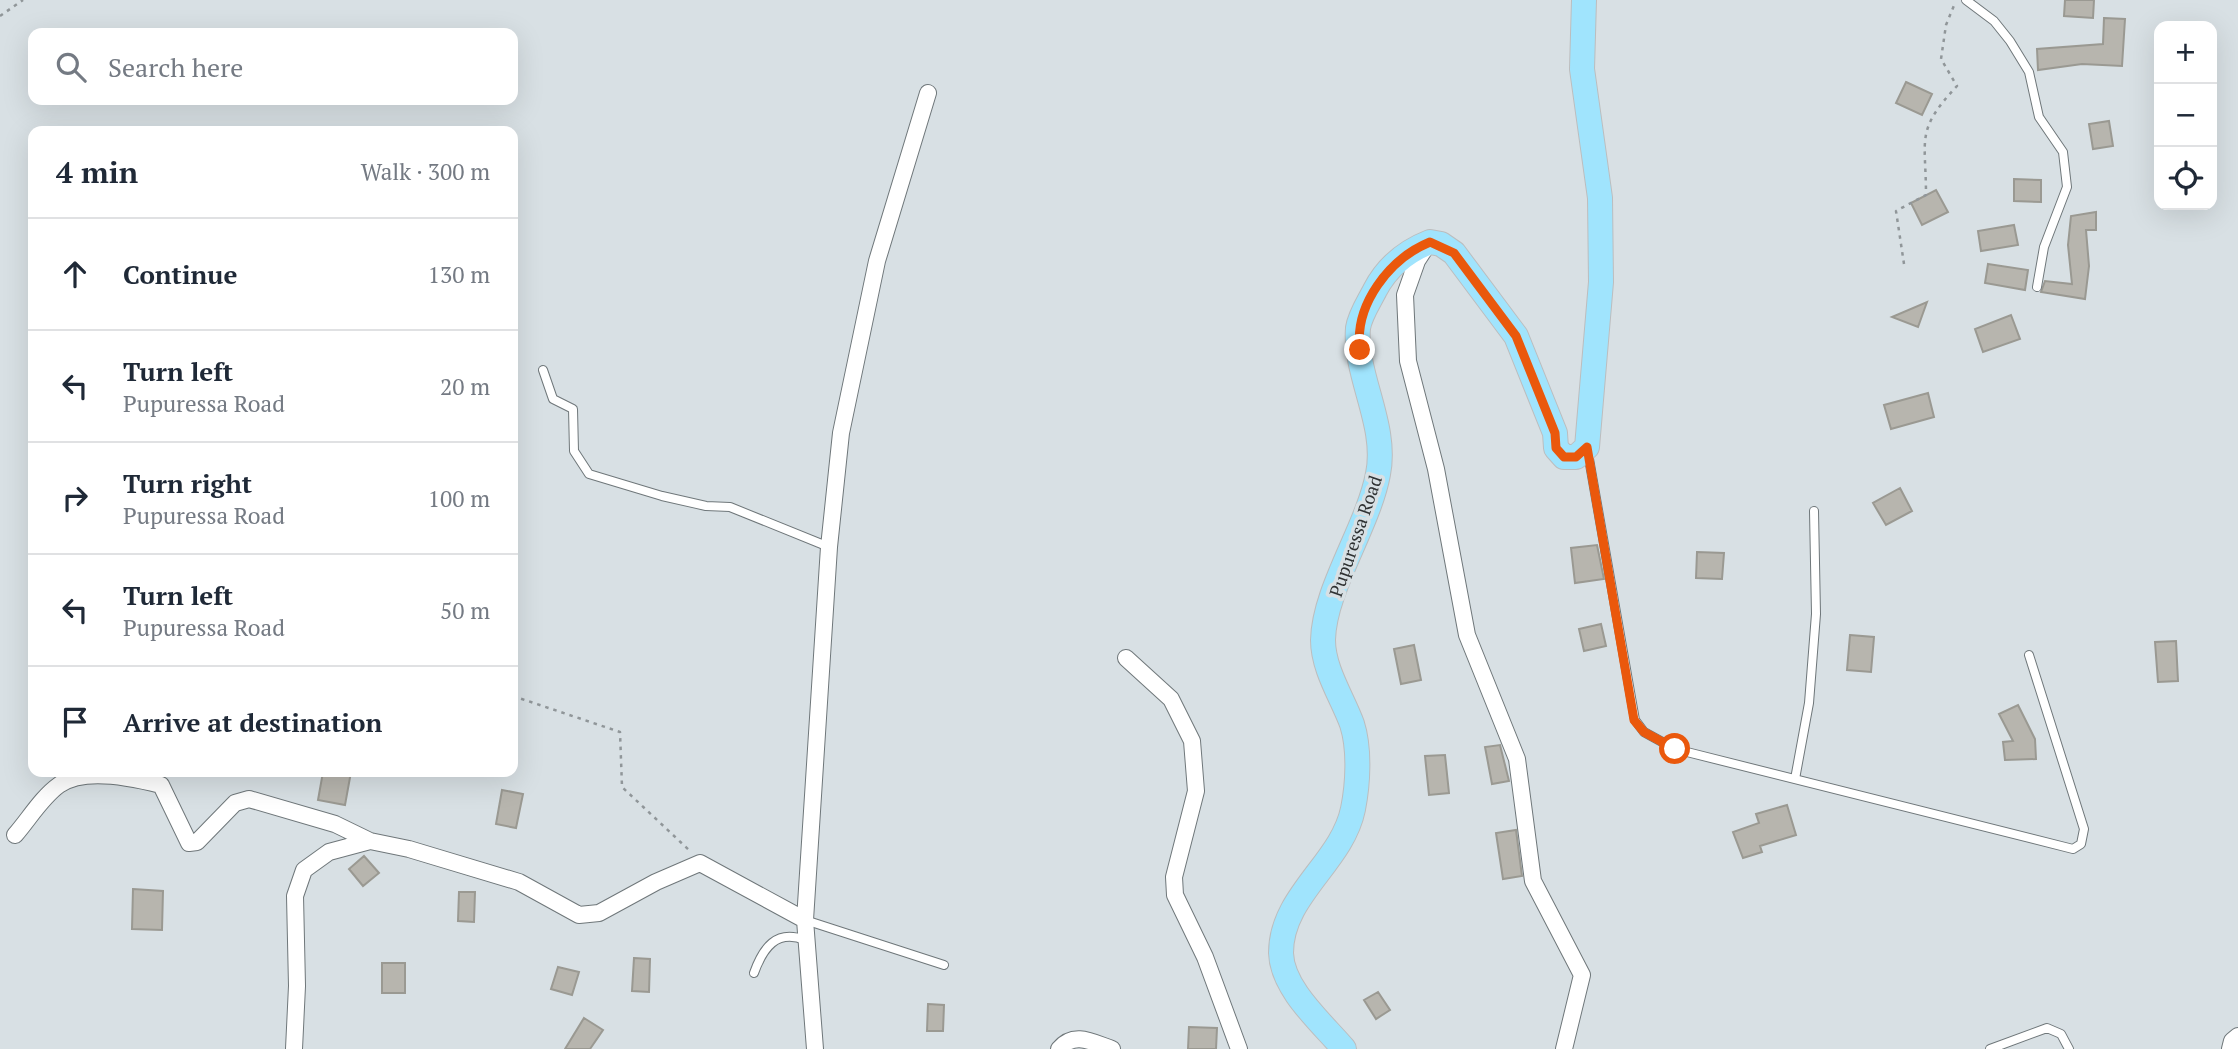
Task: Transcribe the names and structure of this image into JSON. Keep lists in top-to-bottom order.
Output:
{
  "streets": {
    "main road": ["Pupuressa Road"]
  },
  "page": {
    "map_buttons": ["+", "−"],
    "search": "Search here",
    "heading": ["4 min", "Walk · 300 m"],
    "list": [
      ["Continue", "130 m"],
      ["Turn left", "Pupuressa Road", "20 m"],
      ["Turn right", "Pupuressa Road", "100 m"],
      ["Turn left", "Pupuressa Road", "50 m"],
      "Arrive at destination"
    ]
  }
}
